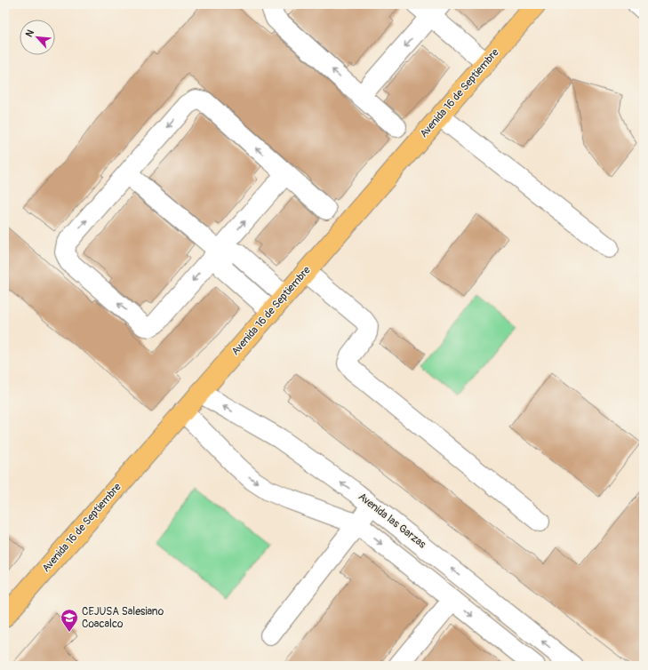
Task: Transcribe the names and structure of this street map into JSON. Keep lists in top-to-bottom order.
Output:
{
  "streets": {
    "main road": ["Avenida 16 de Septiembre"],
    "street": ["Avenida las Garzas"]
  },
  "crossings": [
    ["Avenida 16 de Septiembre", "Avenida las Garzas"]
  ],
  "places": {
    "school or university": ["CEJUSA Salesiano Coacalco"]
  },
  "north": "top left"
}
